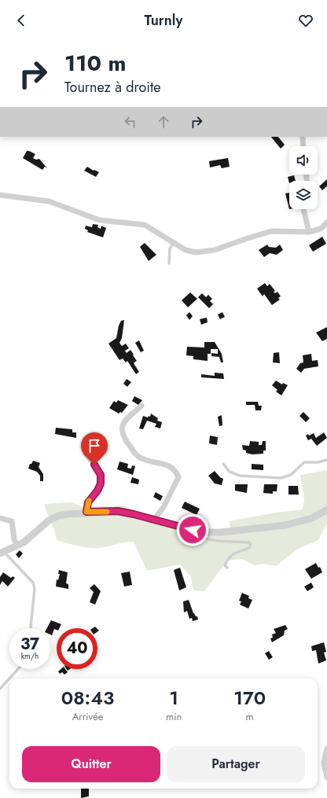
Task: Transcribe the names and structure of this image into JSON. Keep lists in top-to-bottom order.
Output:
{
  "page": {
    "header": "Turnly",
    "turn": ["110 m", "Tournez à droite"],
    "speed": "37 km/h",
    "limit": "40",
    "eta": [
      "08:43",
      "Arrivée",
      "1",
      "min",
      "170",
      "m"
    ],
    "buttons": ["Quitter", "Partager"]
  }
}
